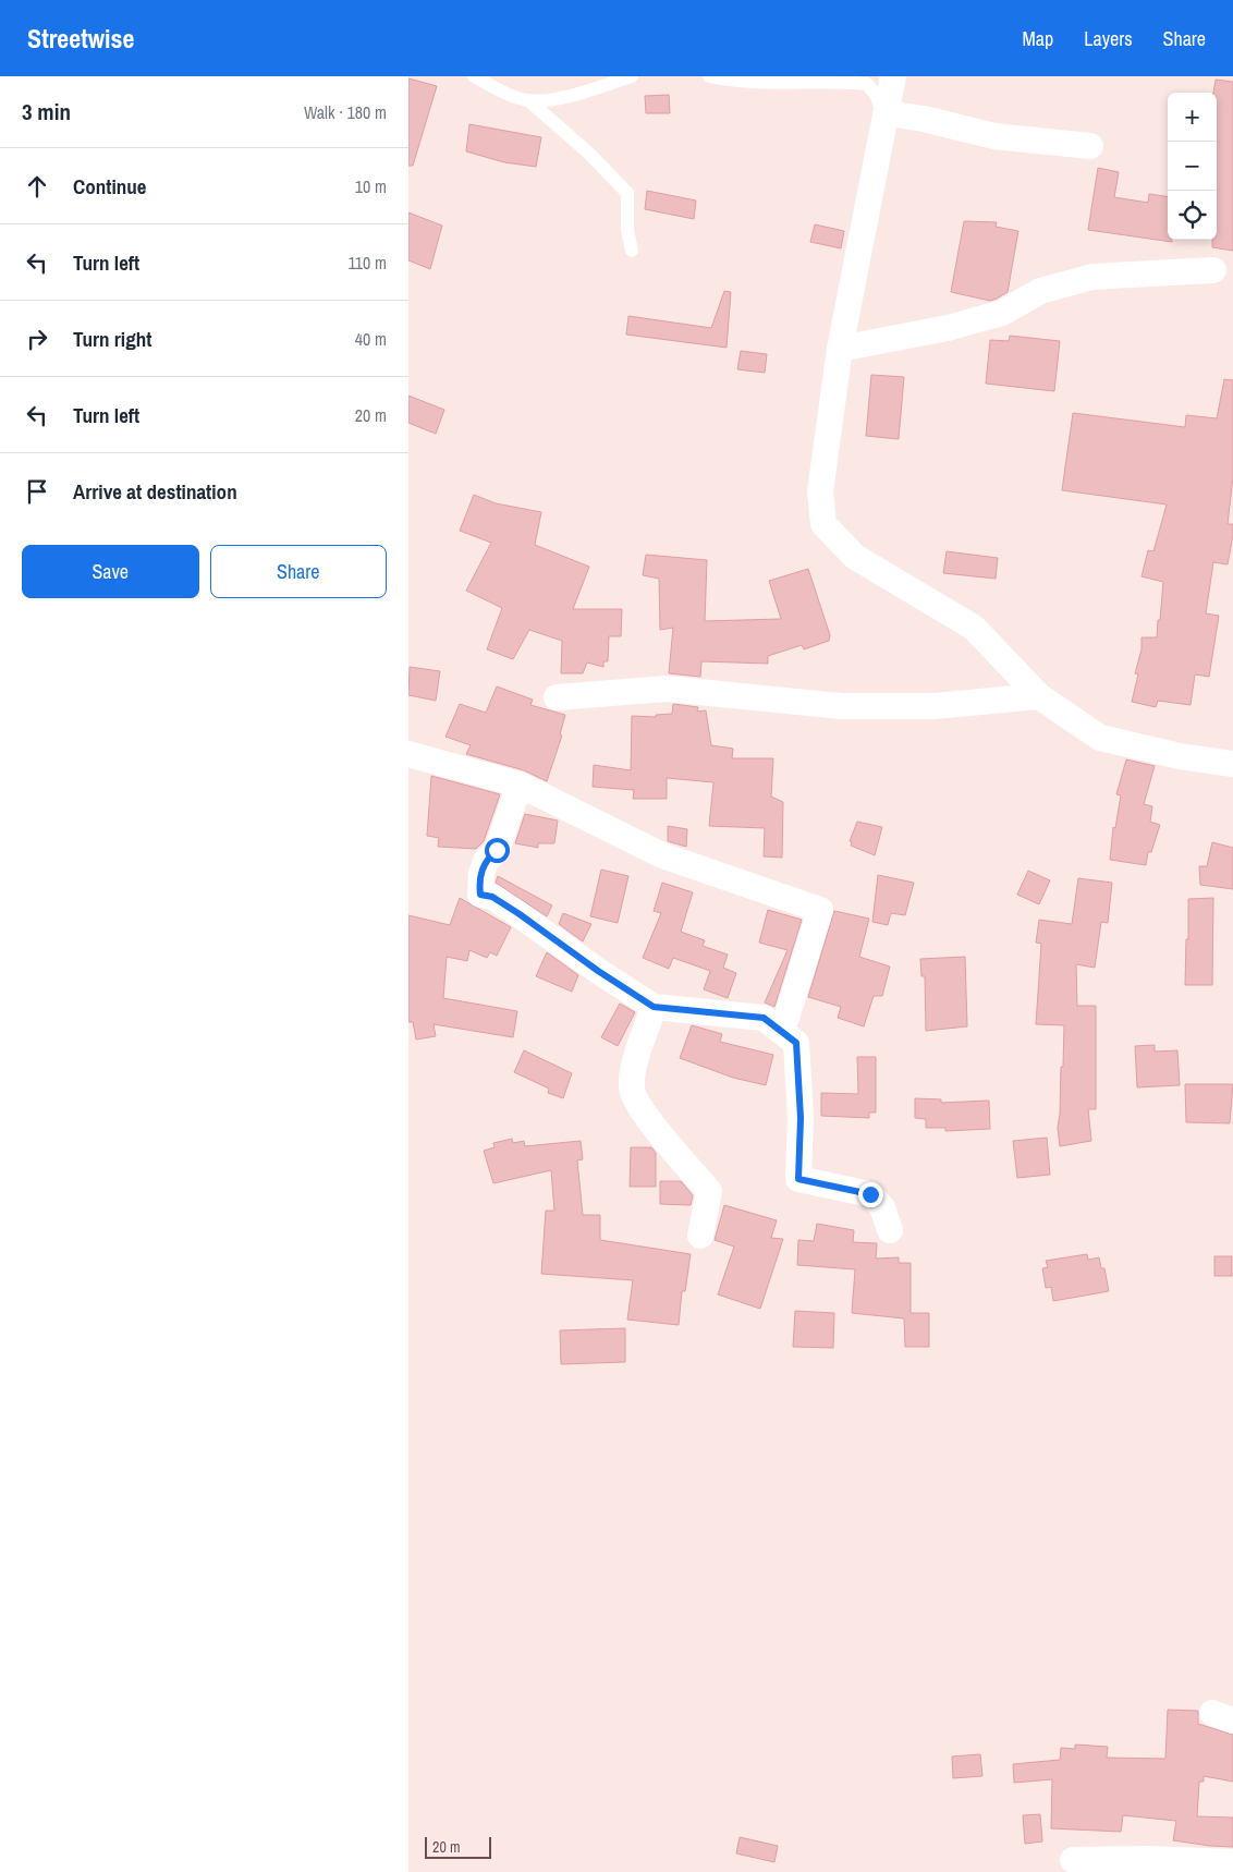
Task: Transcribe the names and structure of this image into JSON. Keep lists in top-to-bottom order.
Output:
{
  "scale_bar": "20 m",
  "page": {
    "header": "Streetwise",
    "nav": ["Map", "Layers", "Share"],
    "heading": ["3 min", "Walk · 180 m"],
    "map_buttons": ["+", "−"],
    "list": [
      ["Continue", "10 m"],
      ["Turn left", "110 m"],
      ["Turn right", "40 m"],
      ["Turn left", "20 m"],
      "Arrive at destination"
    ],
    "buttons": ["Save", "Share"],
    "scale": "20 m"
  }
}
